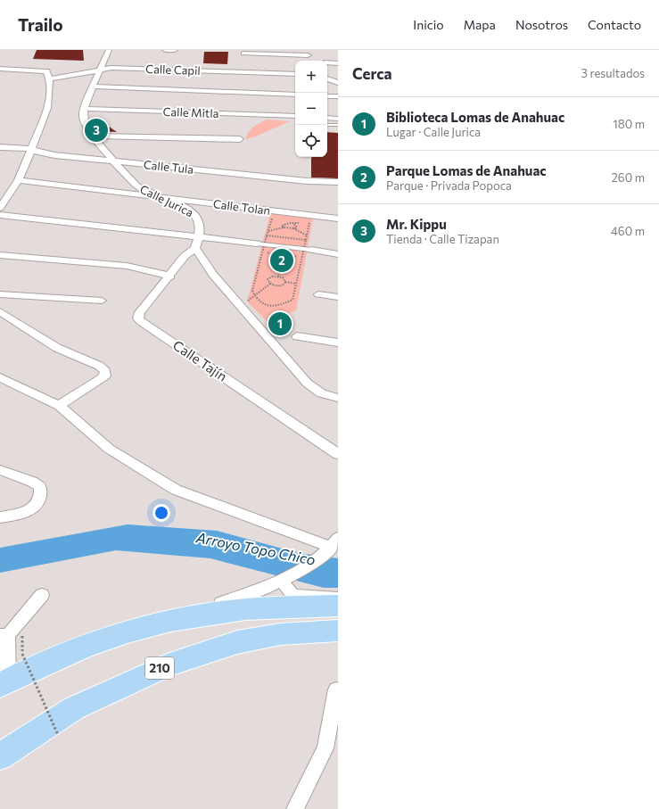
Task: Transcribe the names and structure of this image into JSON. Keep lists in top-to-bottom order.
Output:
{
  "streets": {
    "highway": ["210"],
    "street": [
      "Calle Capil",
      "Calle Mitla",
      "Calle Tula",
      "Calle Jurica",
      "Calle Tolan",
      "Calle Tajín"
    ]
  },
  "crossings": [
    ["Calle Mitla", "Calle Jurica"],
    ["Calle Tula", "Calle Jurica"],
    ["Calle Jurica", "Calle Tolan"],
    ["Calle Jurica", "Calle Tajín"]
  ],
  "water": ["Arroyo Topo Chico"],
  "page": {
    "header": "Trailo",
    "nav": [
      "Inicio",
      "Mapa",
      "Nosotros",
      "Contacto"
    ],
    "heading": ["Cerca", "3 resultados"],
    "map_buttons": ["+", "−"],
    "list": [
      {
        "mark": "1",
        "name": "Biblioteca Lomas de Anahuac",
        "note": "Lugar · Calle Jurica",
        "value": "180 m"
      },
      {
        "mark": "2",
        "name": "Parque Lomas de Anahuac",
        "note": "Parque · Privada Popoca",
        "value": "260 m"
      },
      {
        "mark": "3",
        "name": "Mr. Kippu",
        "note": "Tienda · Calle Tizapan",
        "value": "460 m"
      }
    ],
    "pins": ["3", "2", "1"]
  }
}
